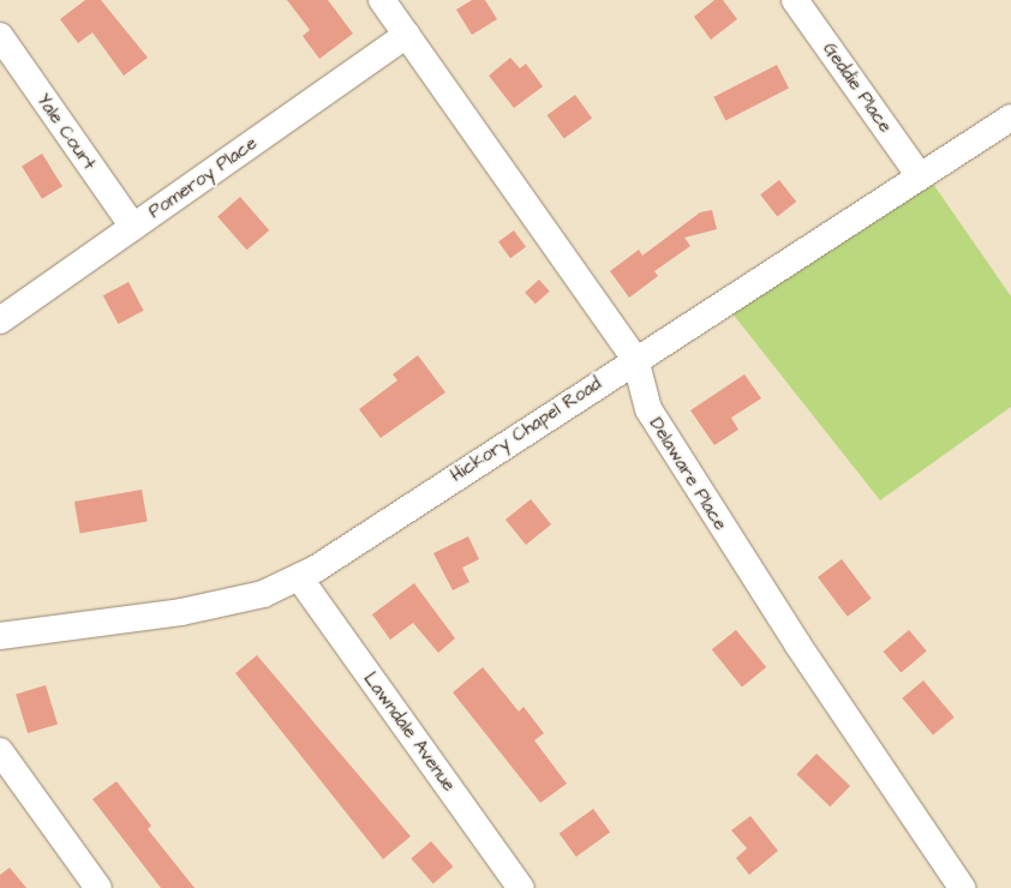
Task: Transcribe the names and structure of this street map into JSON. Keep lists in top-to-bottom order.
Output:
{
  "streets": {
    "street": [
      "Geddie Place",
      "Yale Court",
      "Pomeroy Place",
      "Hickory Chapel Road",
      "Delaware Place",
      "Lawndale Avenue"
    ]
  },
  "crossings": [
    ["Geddie Place", "Hickory Chapel Road"],
    ["Yale Court", "Pomeroy Place"],
    ["Pomeroy Place", "Delaware Place"],
    ["Hickory Chapel Road", "Delaware Place"],
    ["Hickory Chapel Road", "Lawndale Avenue"]
  ]
}
